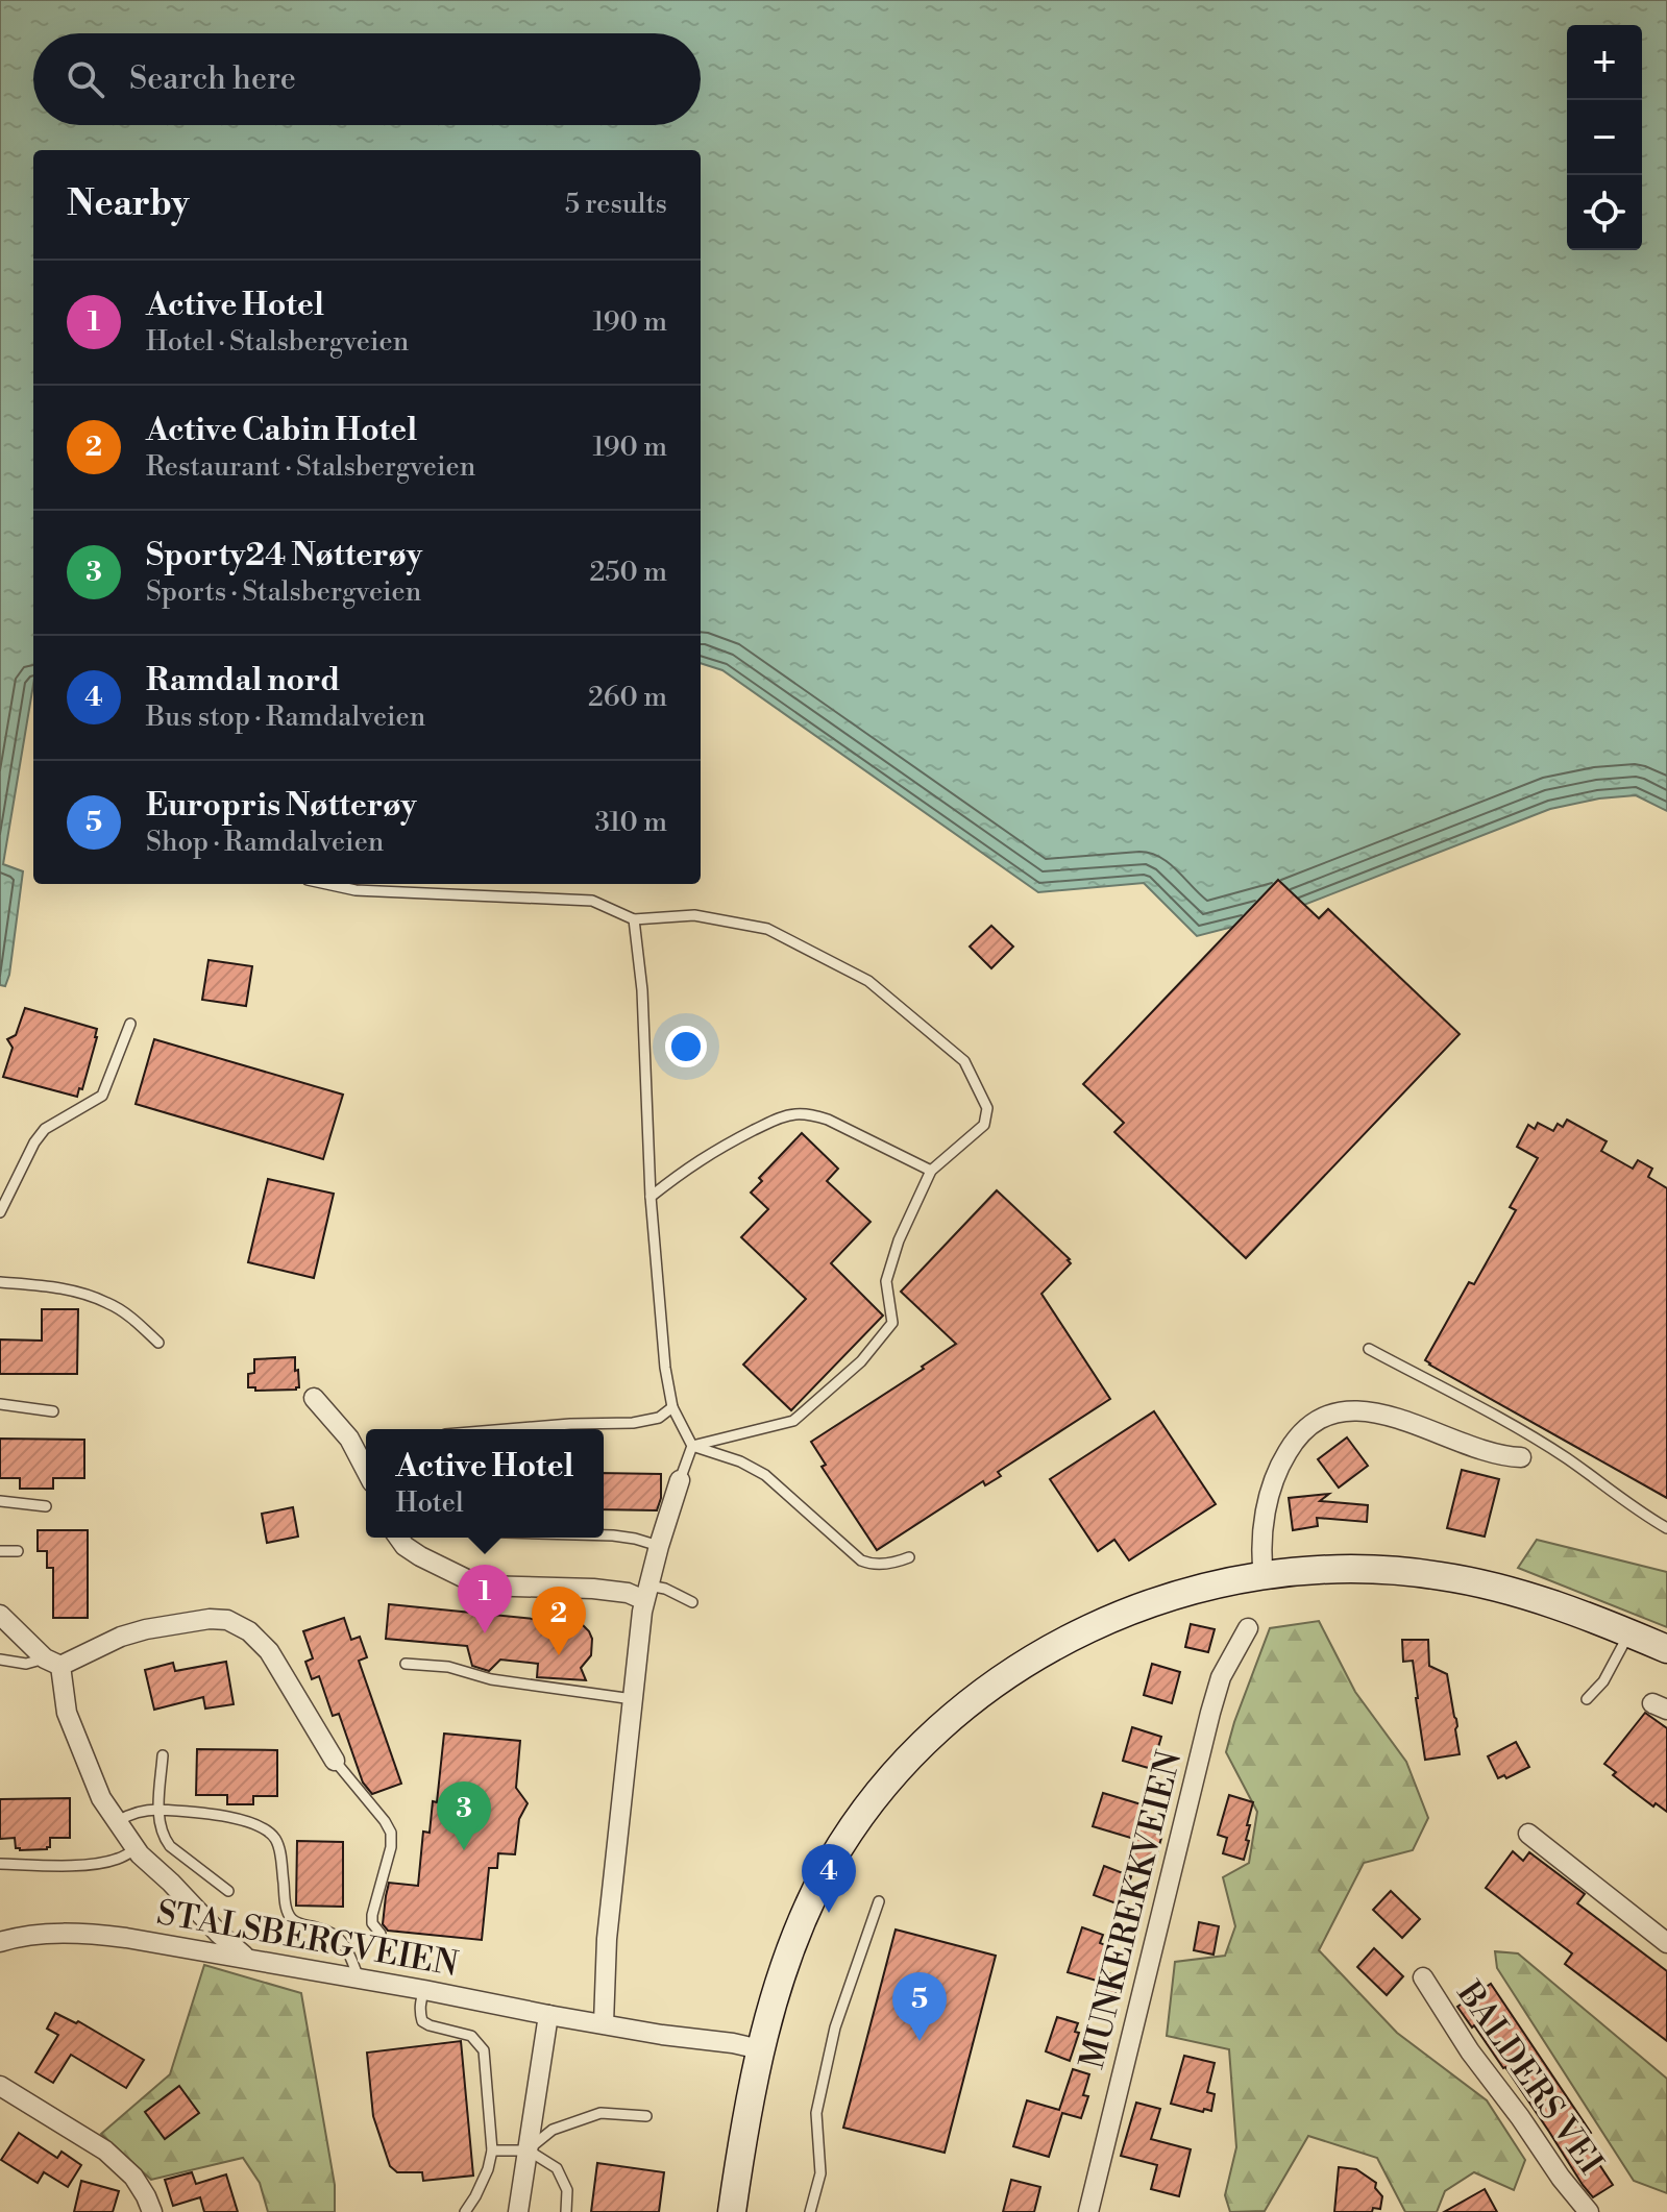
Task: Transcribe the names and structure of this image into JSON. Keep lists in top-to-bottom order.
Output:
{
  "streets": {
    "street": ["MUNKEREKKVEIEN", "STALSBERGVEIEN", "BALDERS VEI"]
  },
  "page": {
    "map_buttons": ["+", "−"],
    "search": "Search here",
    "heading": ["Nearby", "5 results"],
    "list": [
      {
        "mark": "1",
        "name": "Active Hotel",
        "note": "Hotel · Stalsbergveien",
        "value": "190 m"
      },
      {
        "mark": "2",
        "name": "Active Cabin Hotel",
        "note": "Restaurant · Stalsbergveien",
        "value": "190 m"
      },
      {
        "mark": "3",
        "name": "Sporty24 Nøtterøy",
        "note": "Sports · Stalsbergveien",
        "value": "250 m"
      },
      {
        "mark": "4",
        "name": "Ramdal nord",
        "note": "Bus stop · Ramdalveien",
        "value": "260 m"
      },
      {
        "mark": "5",
        "name": "Europris Nøtterøy",
        "note": "Shop · Ramdalveien",
        "value": "310 m"
      }
    ],
    "popup": ["Active Hotel", "Hotel"],
    "pins": [
      "1",
      "2",
      "3",
      "4",
      "5"
    ]
  }
}
